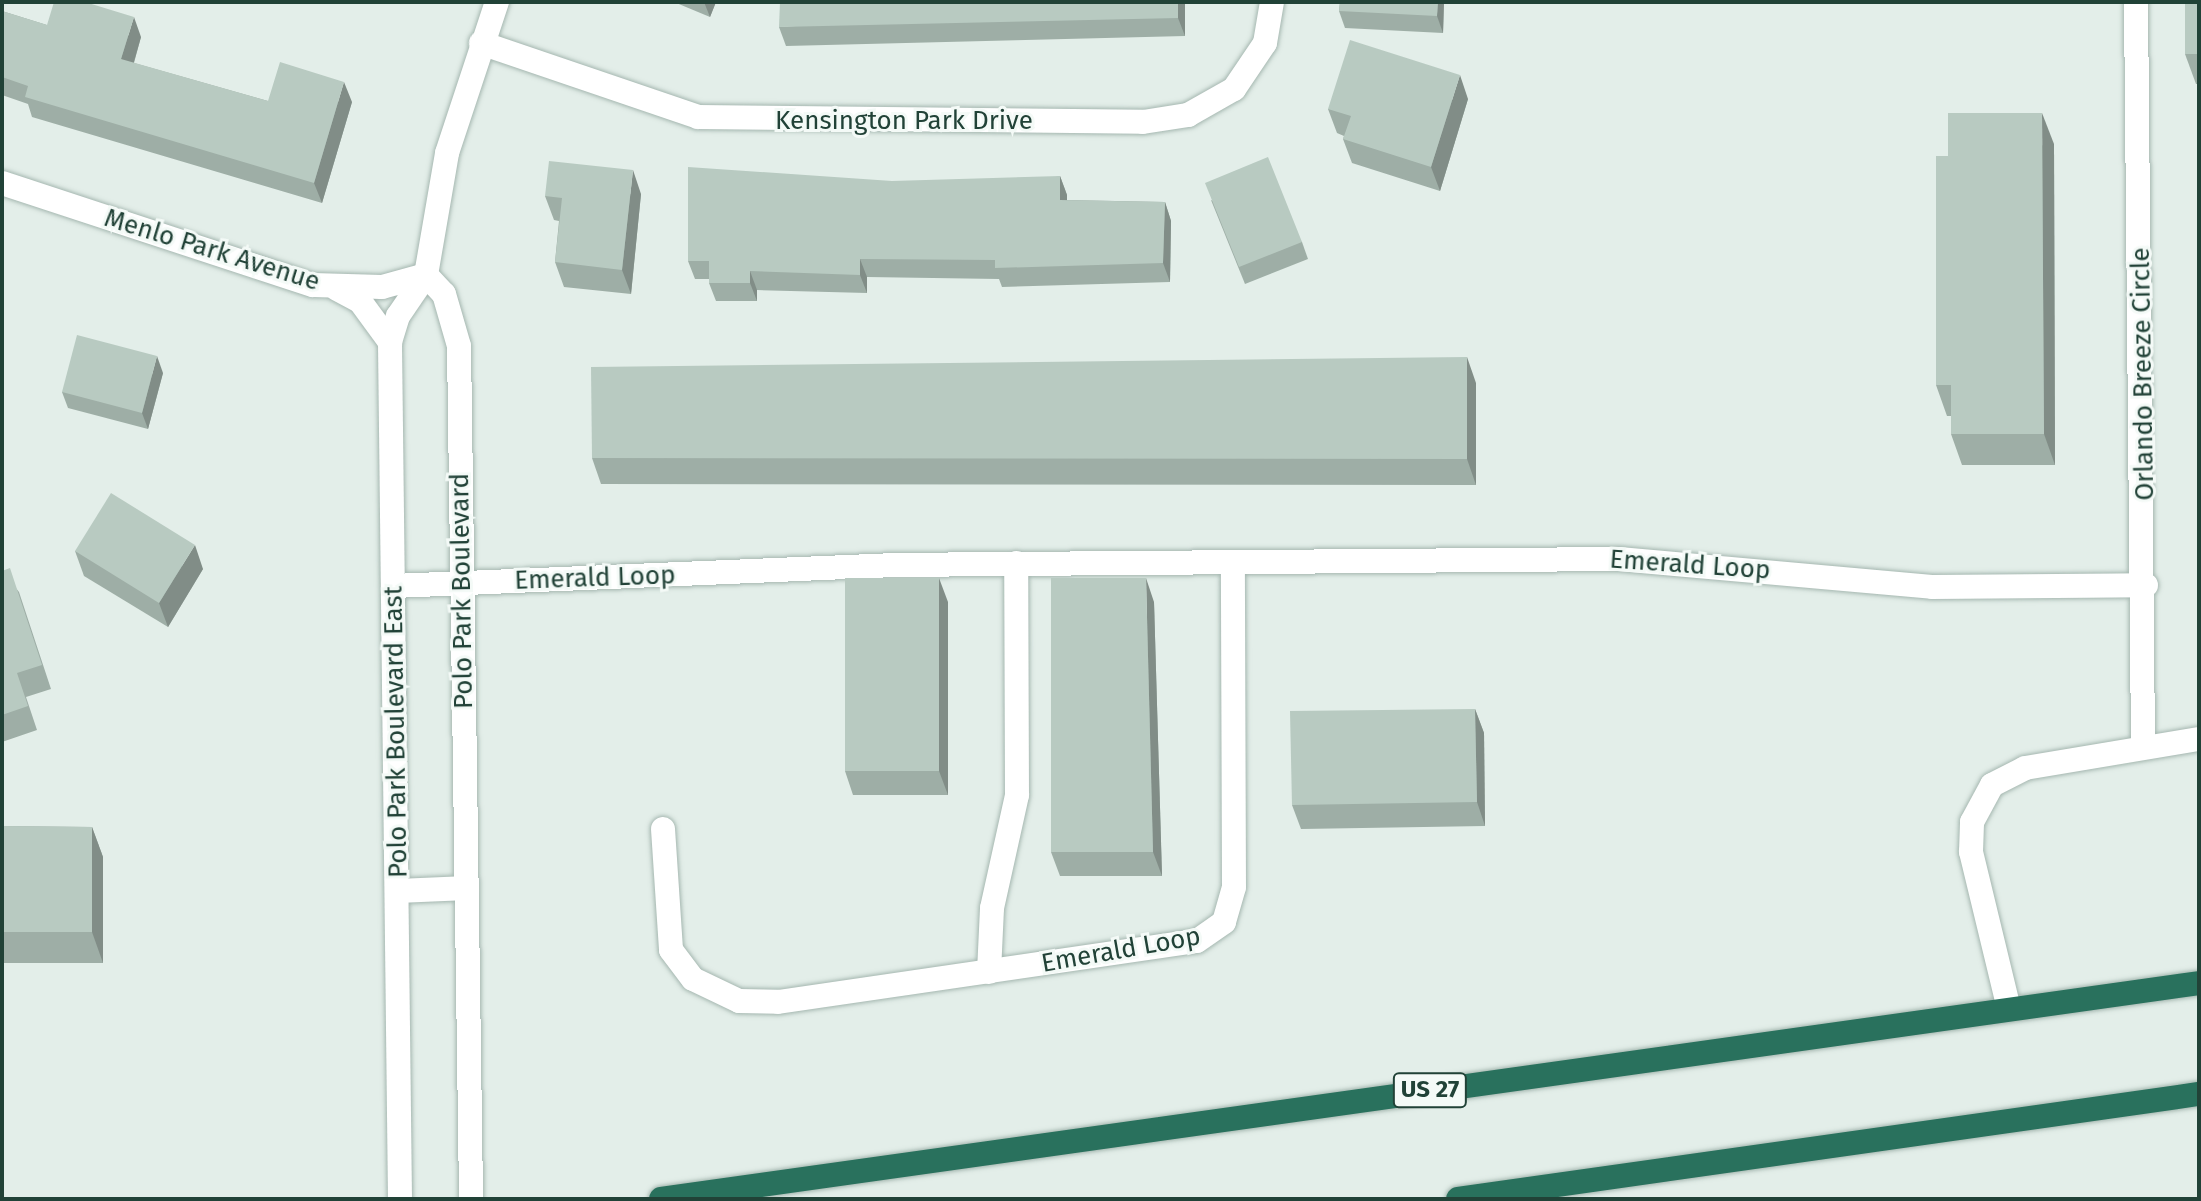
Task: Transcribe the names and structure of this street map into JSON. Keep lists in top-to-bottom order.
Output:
{
  "streets": {
    "highway": ["US 27"],
    "street": [
      "Kensington Park Drive",
      "Menlo Park Avenue",
      "Orlando Breeze Circle",
      "Emerald Loop",
      "Polo Park Boulevard",
      "Polo Park Boulevard East"
    ]
  },
  "crossings": [
    ["Menlo Park Avenue", "Polo Park Boulevard"],
    ["Menlo Park Avenue", "Polo Park Boulevard East"],
    ["Orlando Breeze Circle", "Emerald Loop"],
    ["Emerald Loop", "Polo Park Boulevard"],
    ["Emerald Loop", "Polo Park Boulevard East"],
    ["Polo Park Boulevard", "Polo Park Boulevard East"]
  ]
}
